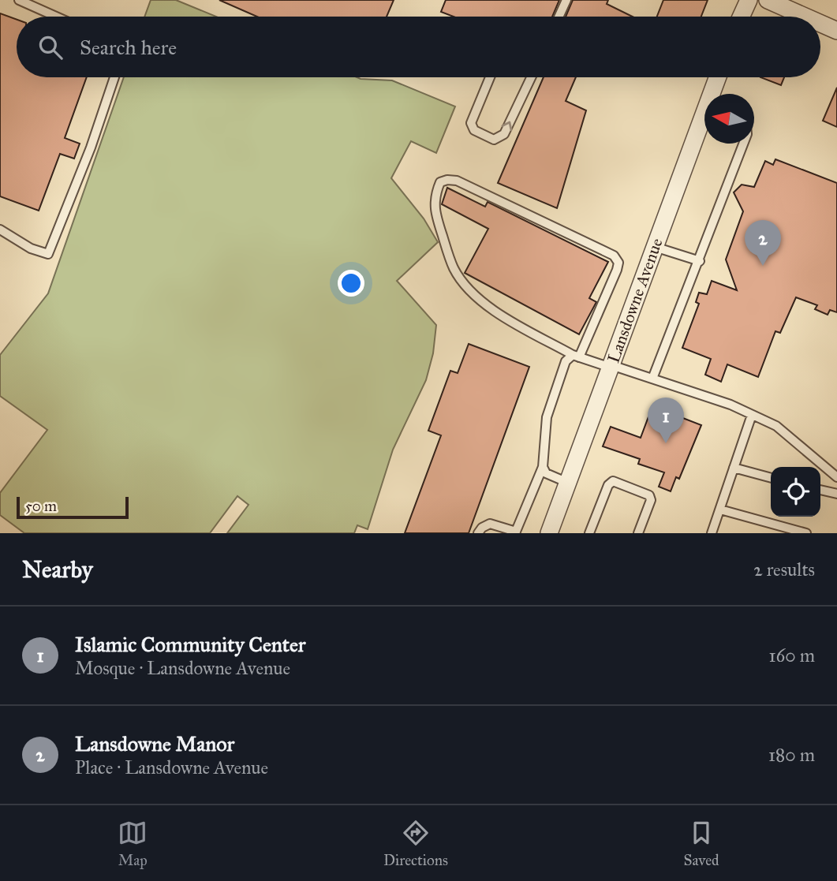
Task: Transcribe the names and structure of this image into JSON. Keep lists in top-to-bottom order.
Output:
{
  "streets": {
    "street": ["Lansdowne Avenue"]
  },
  "scale_bar": "50 m",
  "north": "left",
  "page": {
    "search": "Search here",
    "pins": ["2", "1"],
    "scale": "50 m",
    "heading": ["Nearby", "2 results"],
    "list": [
      {
        "mark": "1",
        "name": "Islamic Community Center",
        "note": "Mosque · Lansdowne Avenue",
        "value": "160 m"
      },
      {
        "mark": "2",
        "name": "Lansdowne Manor",
        "note": "Place · Lansdowne Avenue",
        "value": "180 m"
      }
    ],
    "nav": ["Map", "Directions", "Saved"]
  }
}
